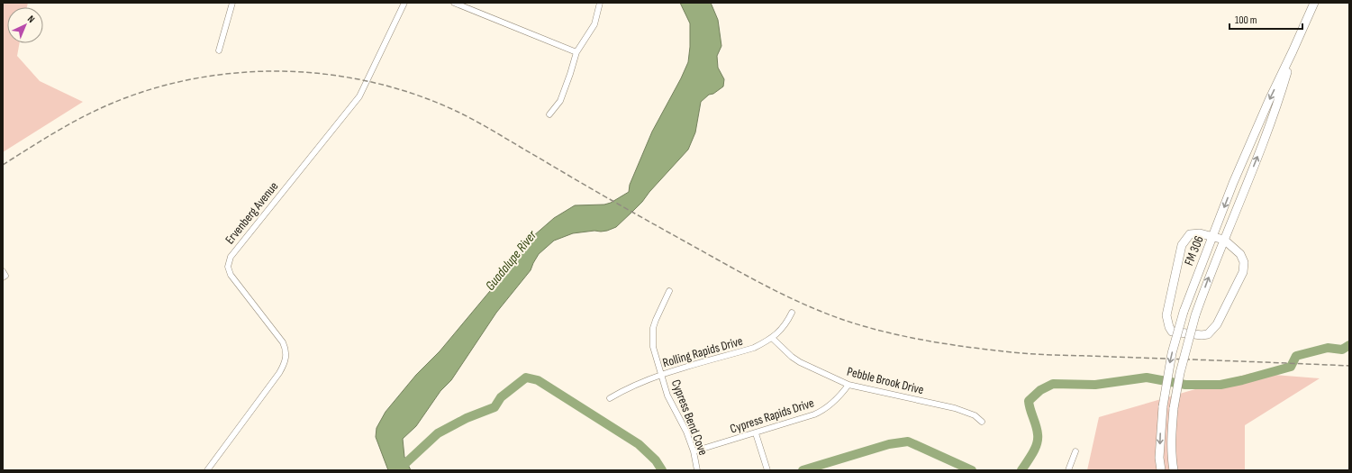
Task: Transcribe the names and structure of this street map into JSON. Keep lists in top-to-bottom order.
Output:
{
  "streets": {
    "main road": ["FM 306"],
    "street": [
      "Ervenberg Avenue",
      "Rolling Rapids Drive",
      "Pebble Brook Drive",
      "Cypress Rapids Drive",
      "Cypress Bend Cove"
    ]
  },
  "crossings": [
    ["Rolling Rapids Drive", "Pebble Brook Drive"],
    ["Rolling Rapids Drive", "Cypress Bend Cove"],
    ["Pebble Brook Drive", "Cypress Rapids Drive"],
    ["Cypress Rapids Drive", "Cypress Bend Cove"]
  ],
  "water": ["Guadalupe River"],
  "scale_bar": "100 m",
  "north": "top right"
}
